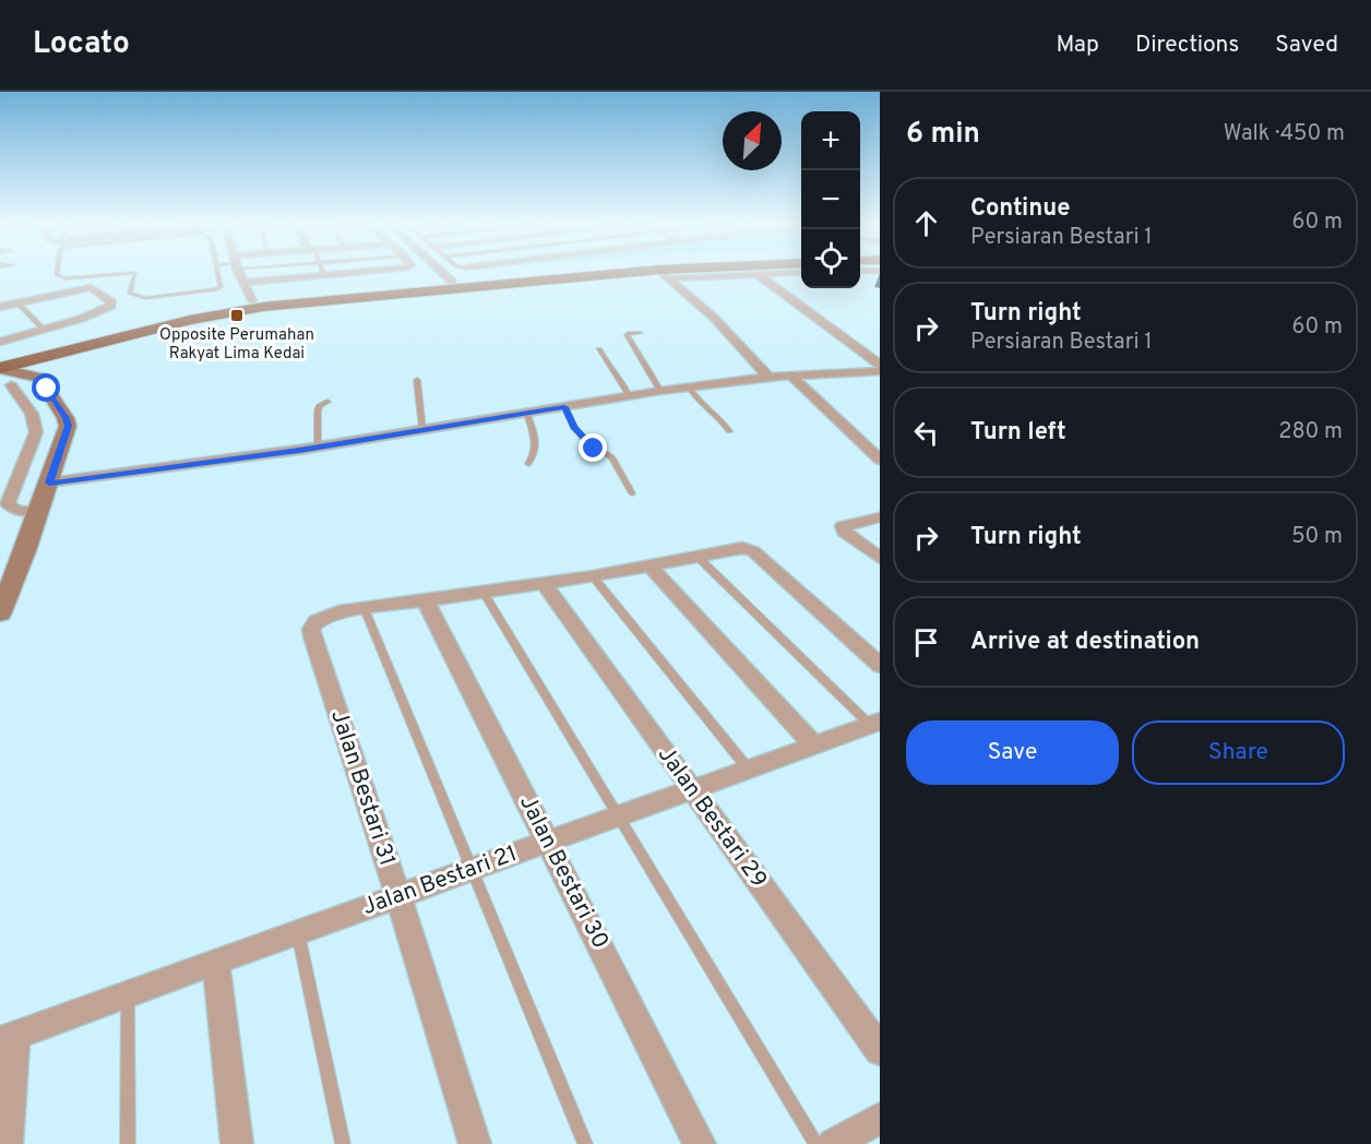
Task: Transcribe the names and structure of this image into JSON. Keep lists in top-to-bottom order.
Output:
{
  "streets": {
    "street": [
      "Jalan Bestari 31",
      "Jalan Bestari 29",
      "Jalan Bestari 30",
      "Jalan Bestari 21"
    ]
  },
  "crossings": [
    ["Jalan Bestari 31", "Jalan Bestari 21"],
    ["Jalan Bestari 29", "Jalan Bestari 21"],
    ["Jalan Bestari 30", "Jalan Bestari 21"]
  ],
  "places": {
    "transit": ["Opposite Perumahan Rakyat Lima Kedai"]
  },
  "north": "top right",
  "page": {
    "header": "Locato",
    "nav": ["Map", "Directions", "Saved"],
    "heading": ["6 min", "Walk · 450 m"],
    "map_buttons": ["+", "−"],
    "list": [
      ["Continue", "Persiaran Bestari 1", "60 m"],
      ["Turn right", "Persiaran Bestari 1", "60 m"],
      ["Turn left", "280 m"],
      ["Turn right", "50 m"],
      "Arrive at destination"
    ],
    "buttons": ["Save", "Share"]
  }
}
